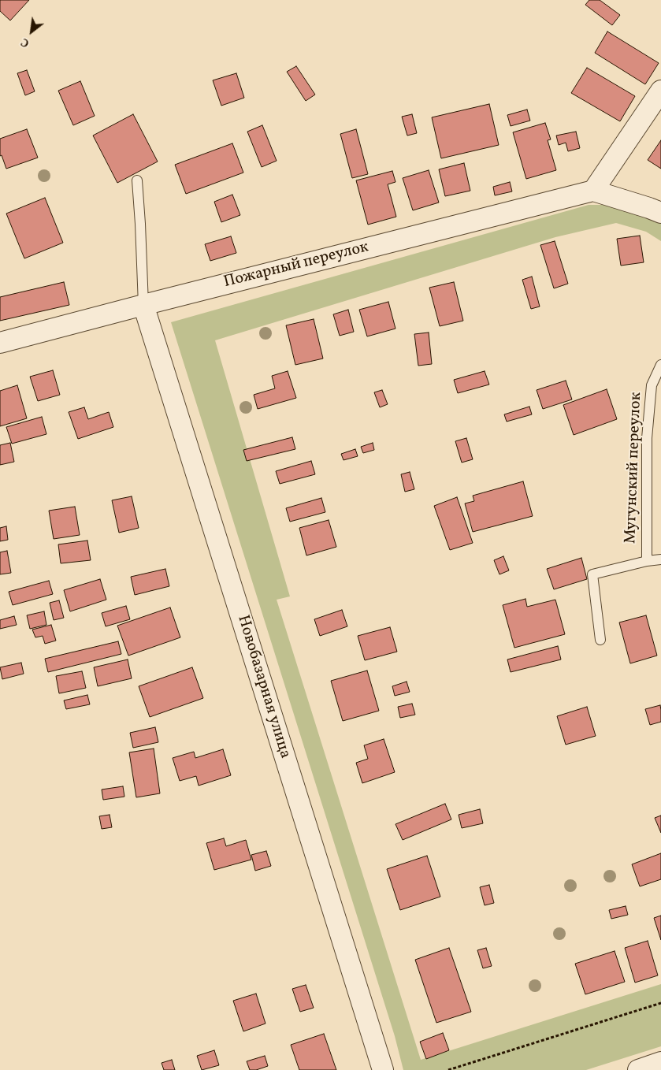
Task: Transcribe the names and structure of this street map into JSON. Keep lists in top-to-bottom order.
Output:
{
  "streets": {
    "street": ["Пожарный переулок", "Новобазарная улица"],
    "lane": ["Мугунский переулок"]
  },
  "crossings": [
    ["Пожарный переулок", "Новобазарная улица"]
  ],
  "north": "bottom left"
}
